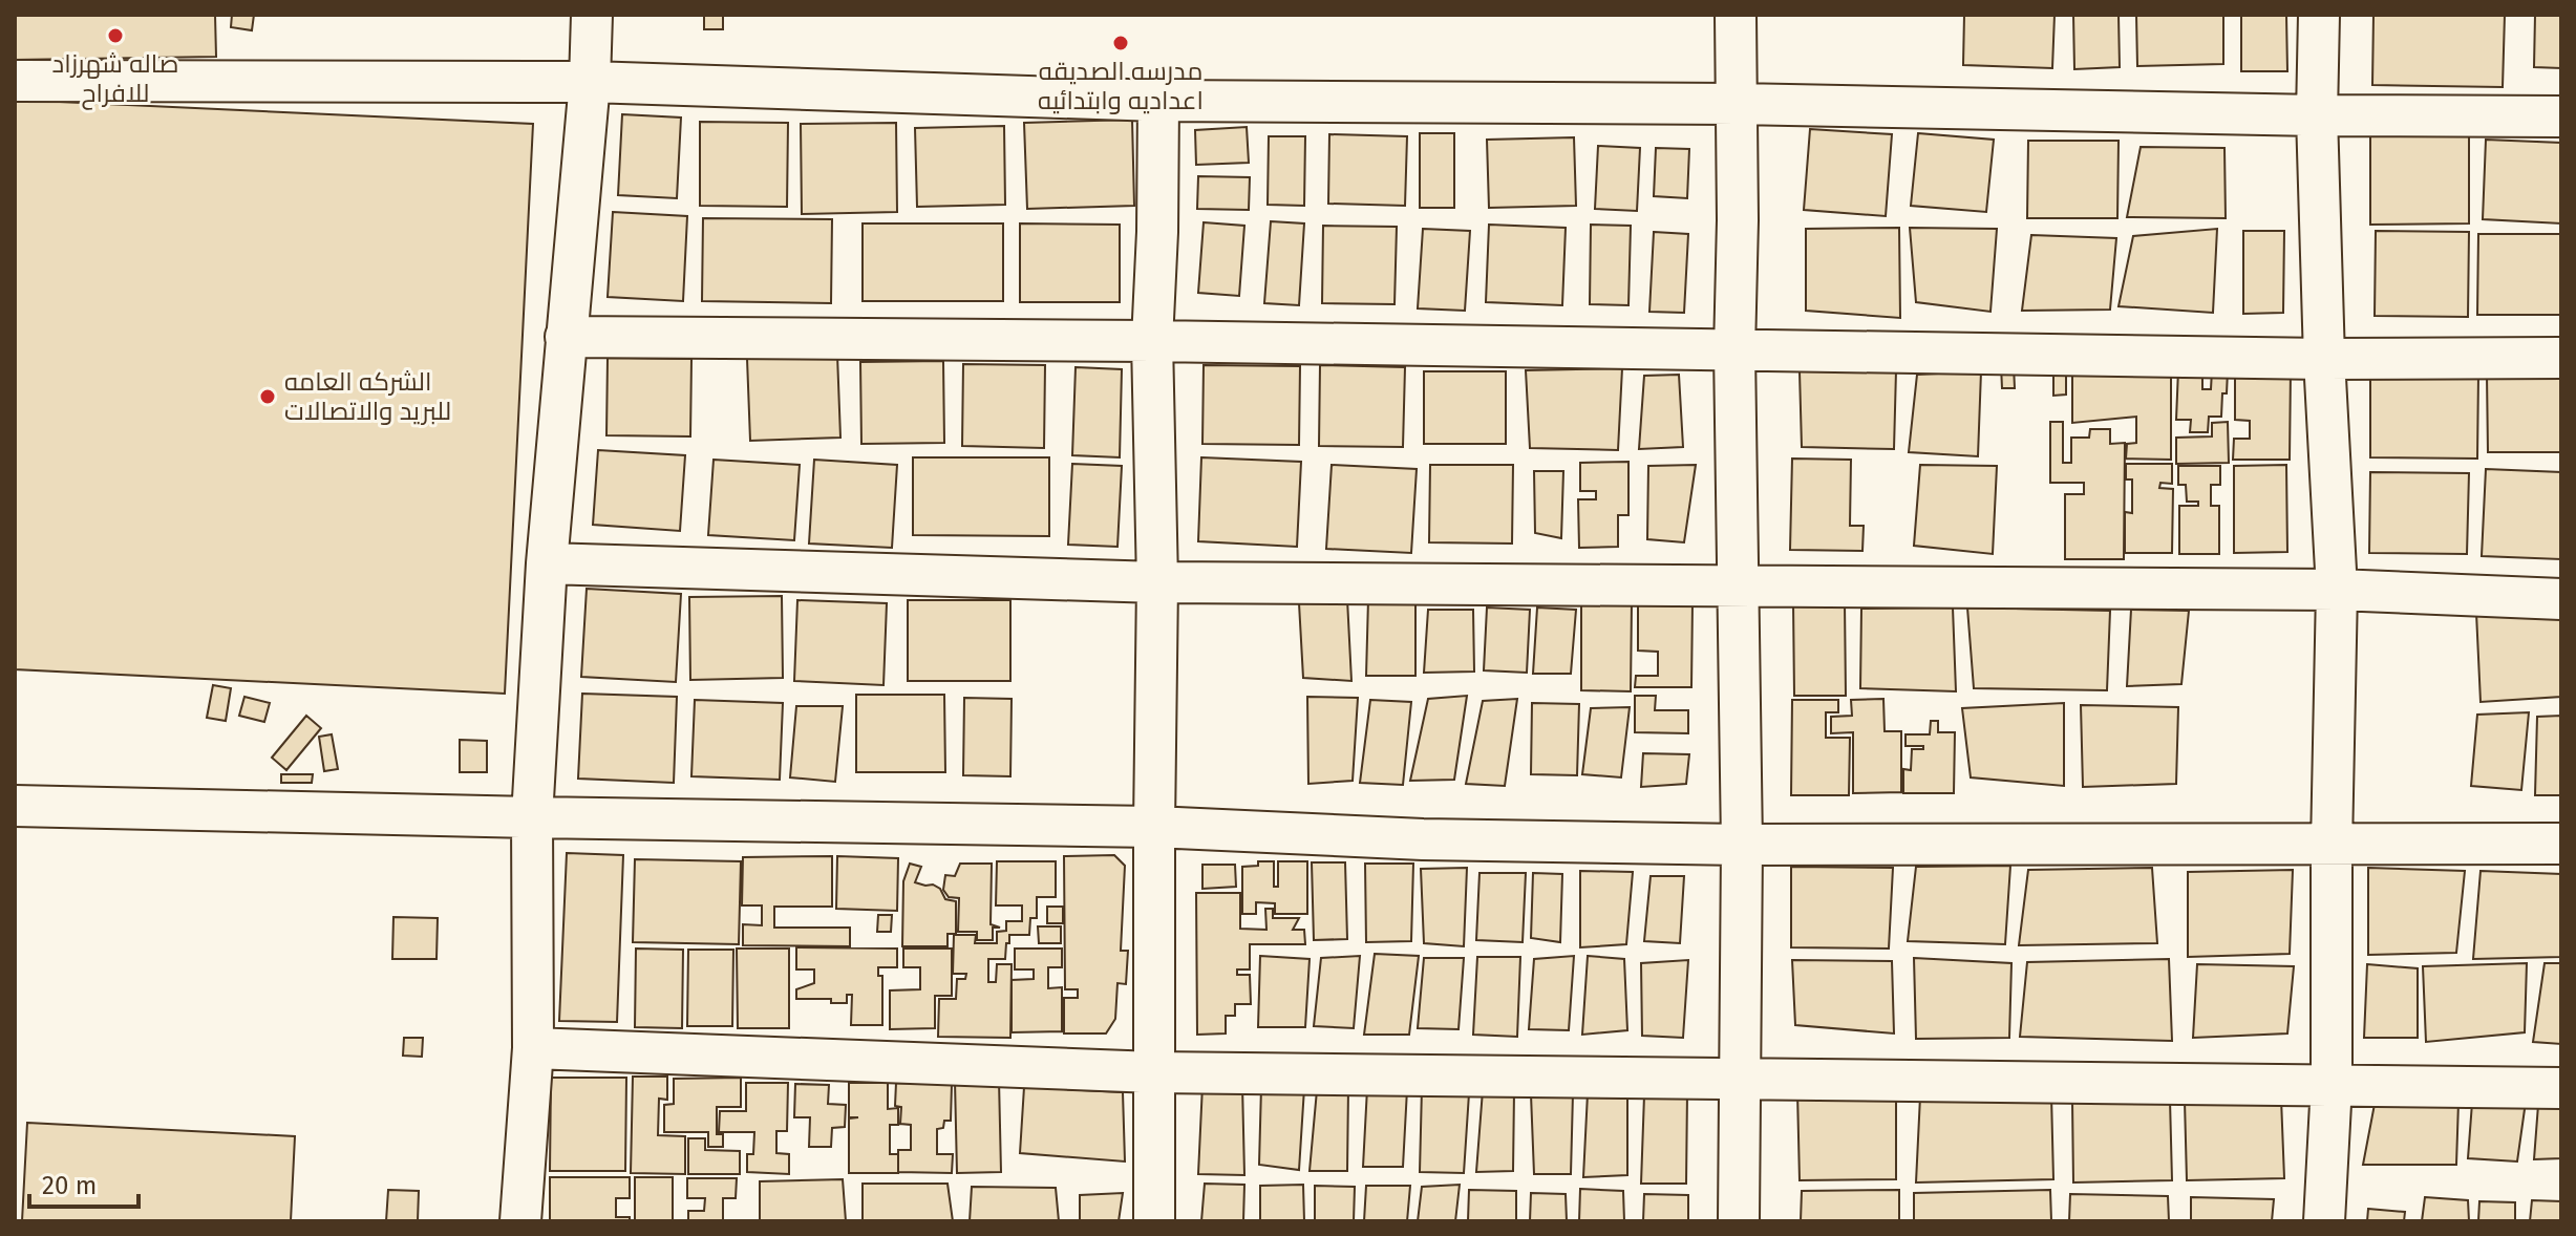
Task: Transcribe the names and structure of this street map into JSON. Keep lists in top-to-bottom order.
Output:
{
  "places": ["صاله شهرزاد للافراح", "مدرسه الصديقه اعداديه وابتدائيه", "الشركه العامه للبريد والاتصالات"],
  "scale_bar": "20 m"
}
